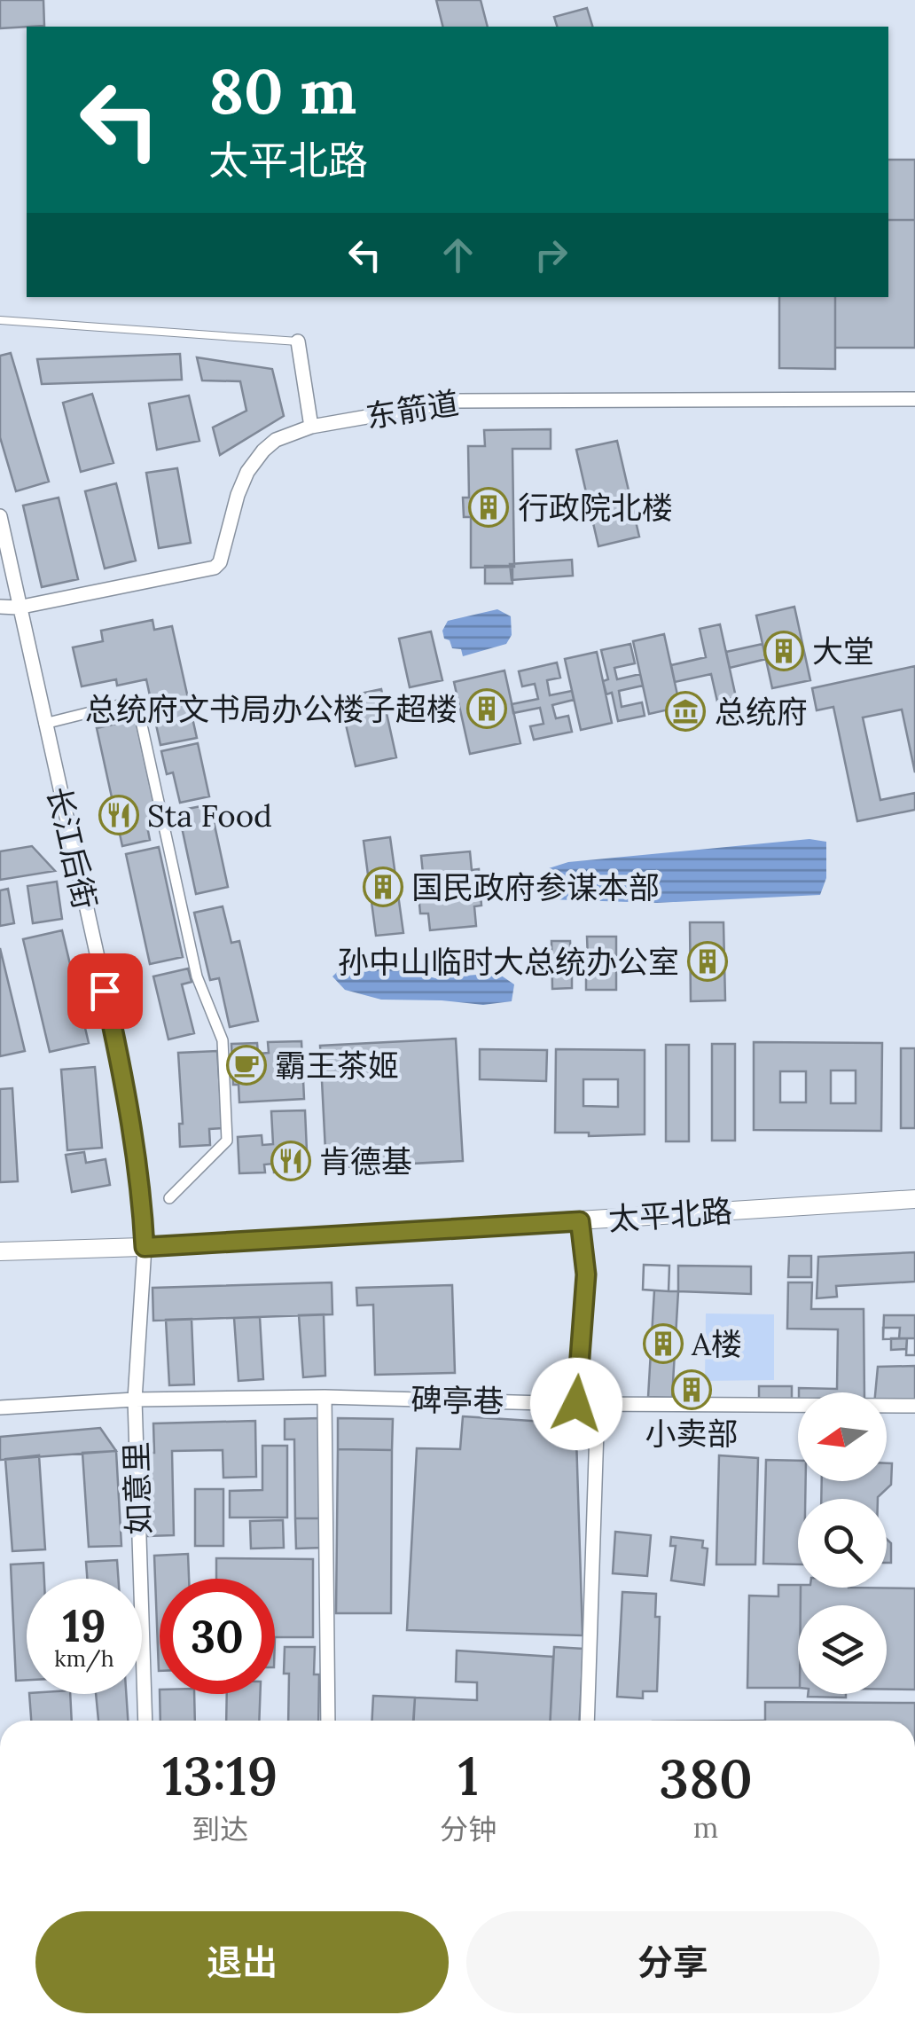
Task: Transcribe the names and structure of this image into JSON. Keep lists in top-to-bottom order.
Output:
{
  "streets": {
    "main road": ["太平北路"],
    "street": [
      "东箭道",
      "长江后街",
      "碑亭巷",
      "如意里"
    ]
  },
  "crossings": [
    ["东箭道", "长江后街"],
    ["长江后街", "太平北路"],
    ["长江后街", "如意里"],
    ["太平北路", "如意里"],
    ["碑亭巷", "如意里"]
  ],
  "places": {
    "building": [
      "行政院北楼",
      "大堂",
      "总统府文书局办公楼子超楼",
      "国民政府参谋本部",
      "孙中山临时大总统办公室",
      "A楼",
      "小卖部"
    ],
    "museum": ["总统府"],
    "restaurant": ["Sta Food", "肯德基"],
    "cafe": ["霸王茶姬"]
  },
  "north": "left",
  "page": {
    "turn": ["80 m", "太平北路"],
    "speed": "19 km/h",
    "limit": "30",
    "eta": [
      "13:19",
      "到达",
      "1",
      "分钟",
      "380",
      "m"
    ],
    "buttons": ["退出", "分享"]
  }
}
